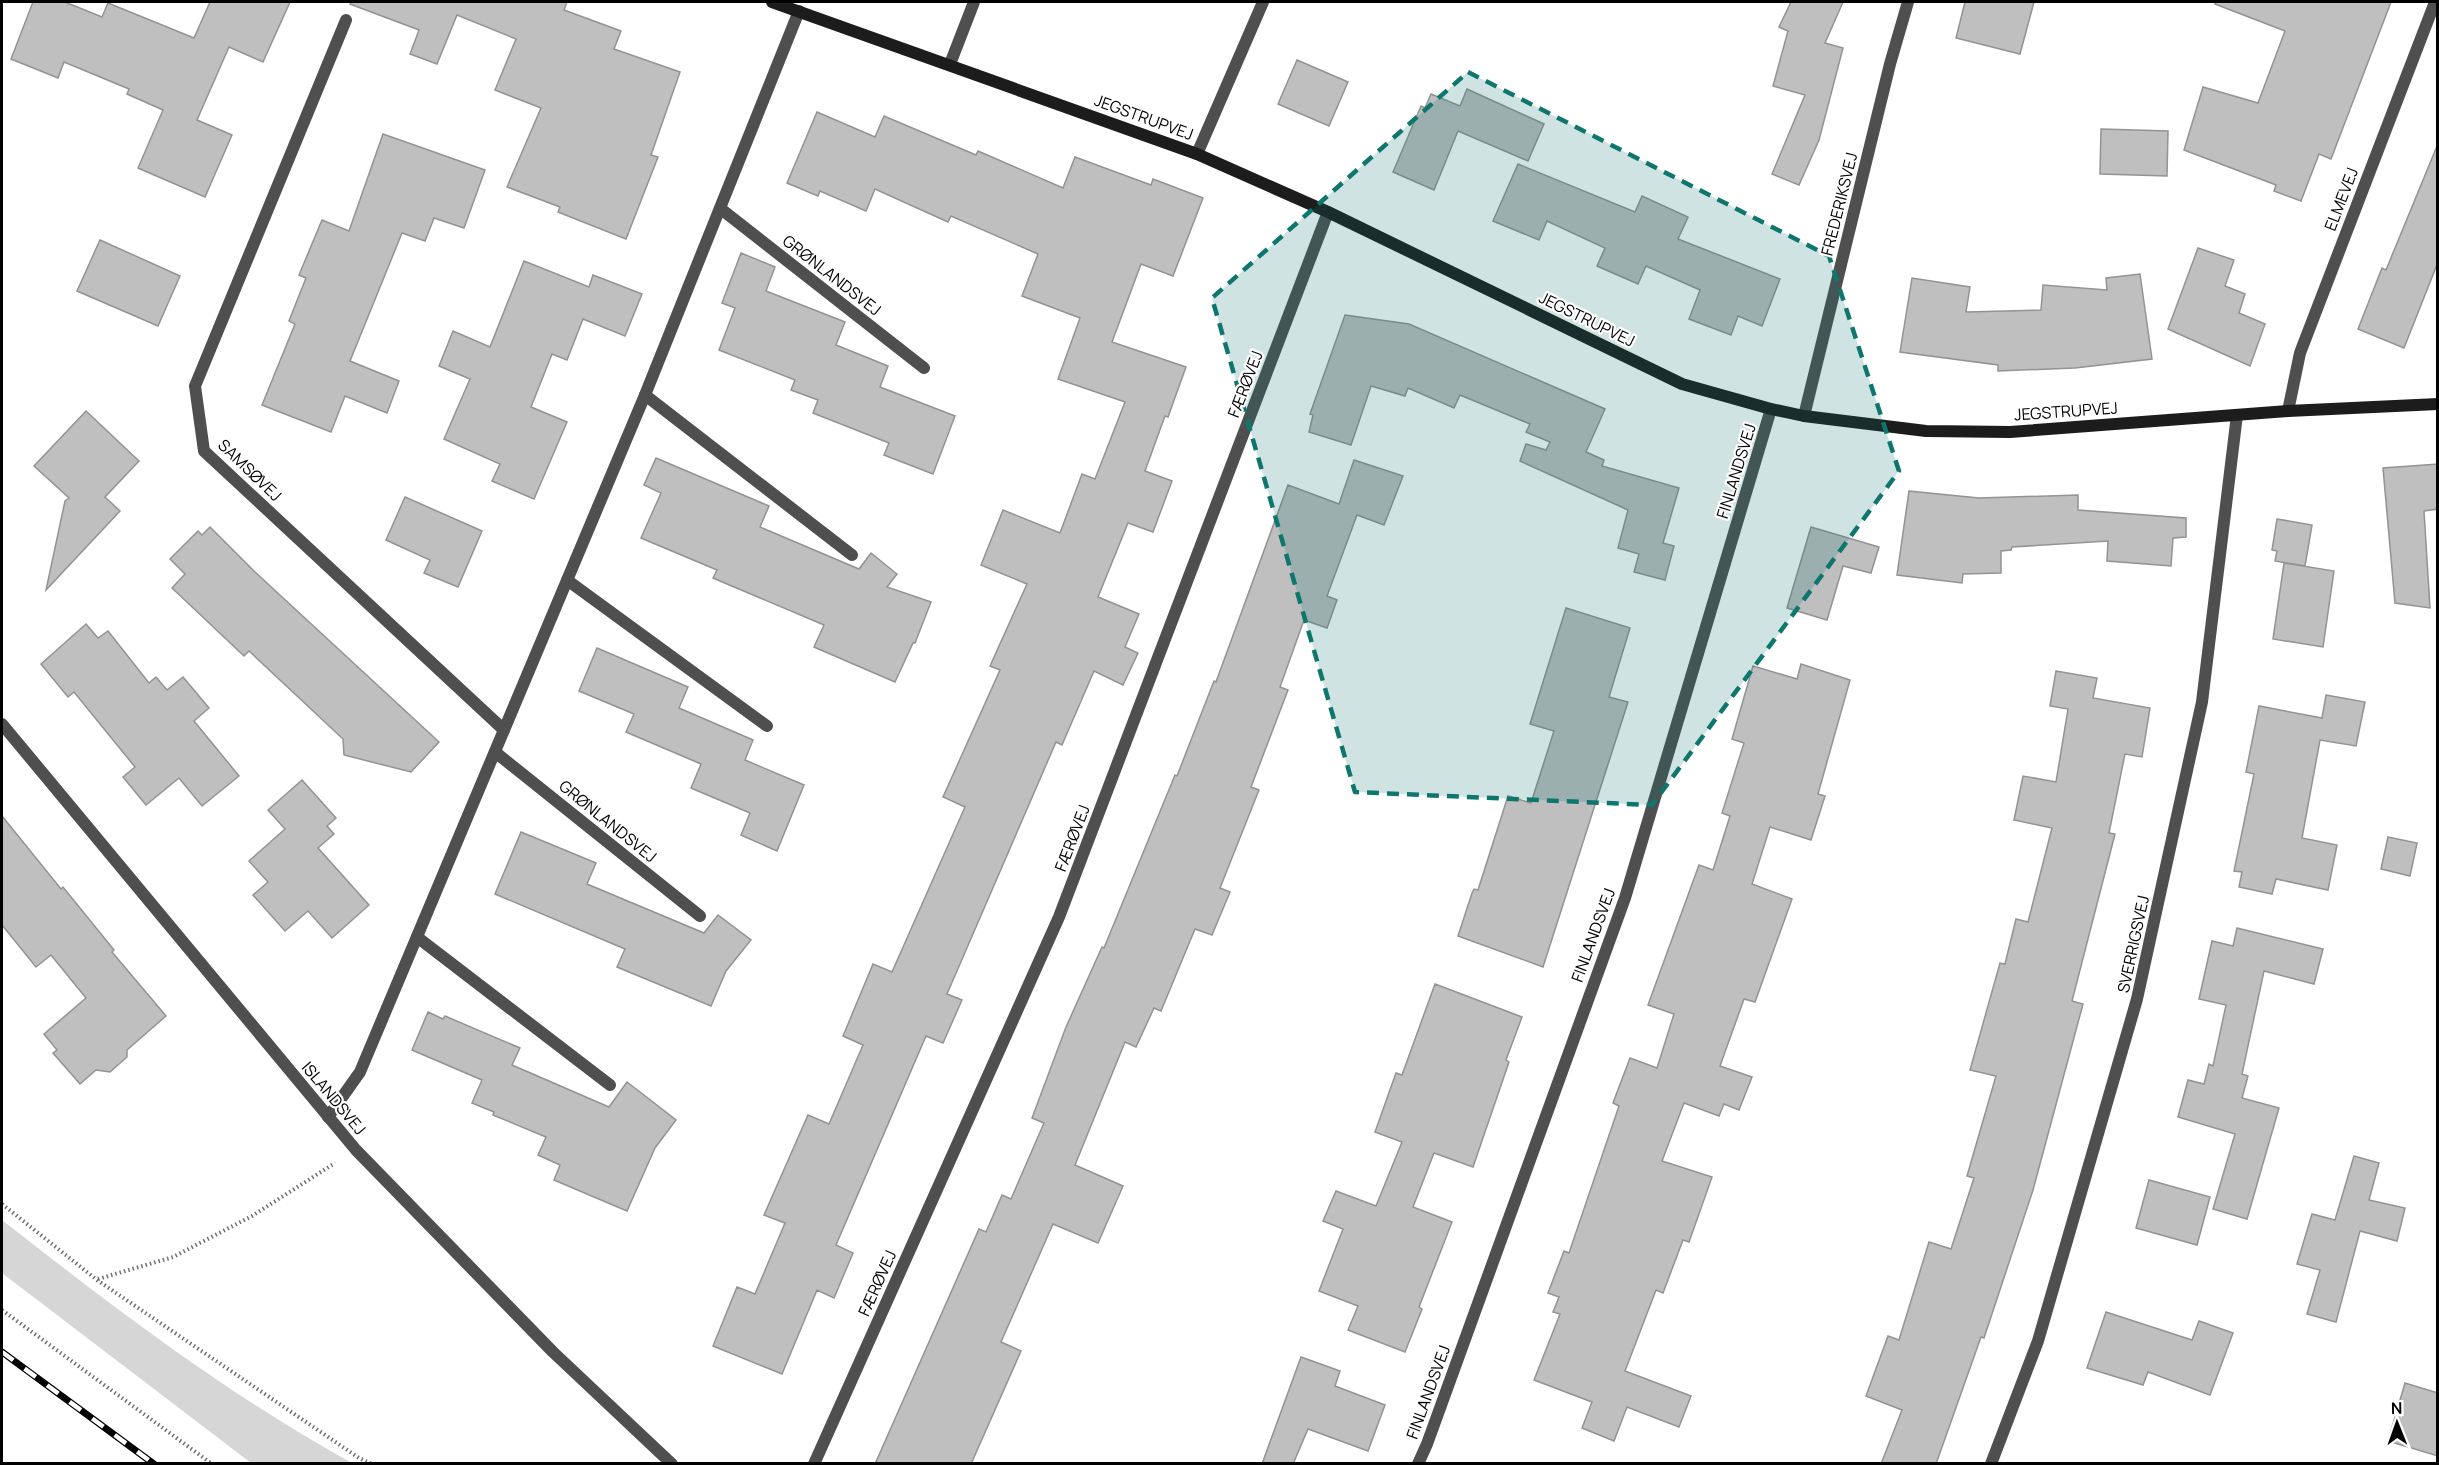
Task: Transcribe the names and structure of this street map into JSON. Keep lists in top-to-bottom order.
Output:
{
  "streets": {
    "street": [
      "JEGSTRUPVEJ",
      "ELMEVEJ",
      "FREDERIKSVEJ",
      "GRØNLANDSVEJ",
      "FÆRØVEJ",
      "SAMSØVEJ",
      "FINLANDSVEJ",
      "SVERRIGSVEJ",
      "ISLANDSVEJ"
    ]
  },
  "crossings": [
    ["JEGSTRUPVEJ", "ELMEVEJ"],
    ["JEGSTRUPVEJ", "FREDERIKSVEJ"],
    ["JEGSTRUPVEJ", "FÆRØVEJ"],
    ["JEGSTRUPVEJ", "FINLANDSVEJ"],
    ["JEGSTRUPVEJ", "SVERRIGSVEJ"]
  ],
  "north": "top"
}
